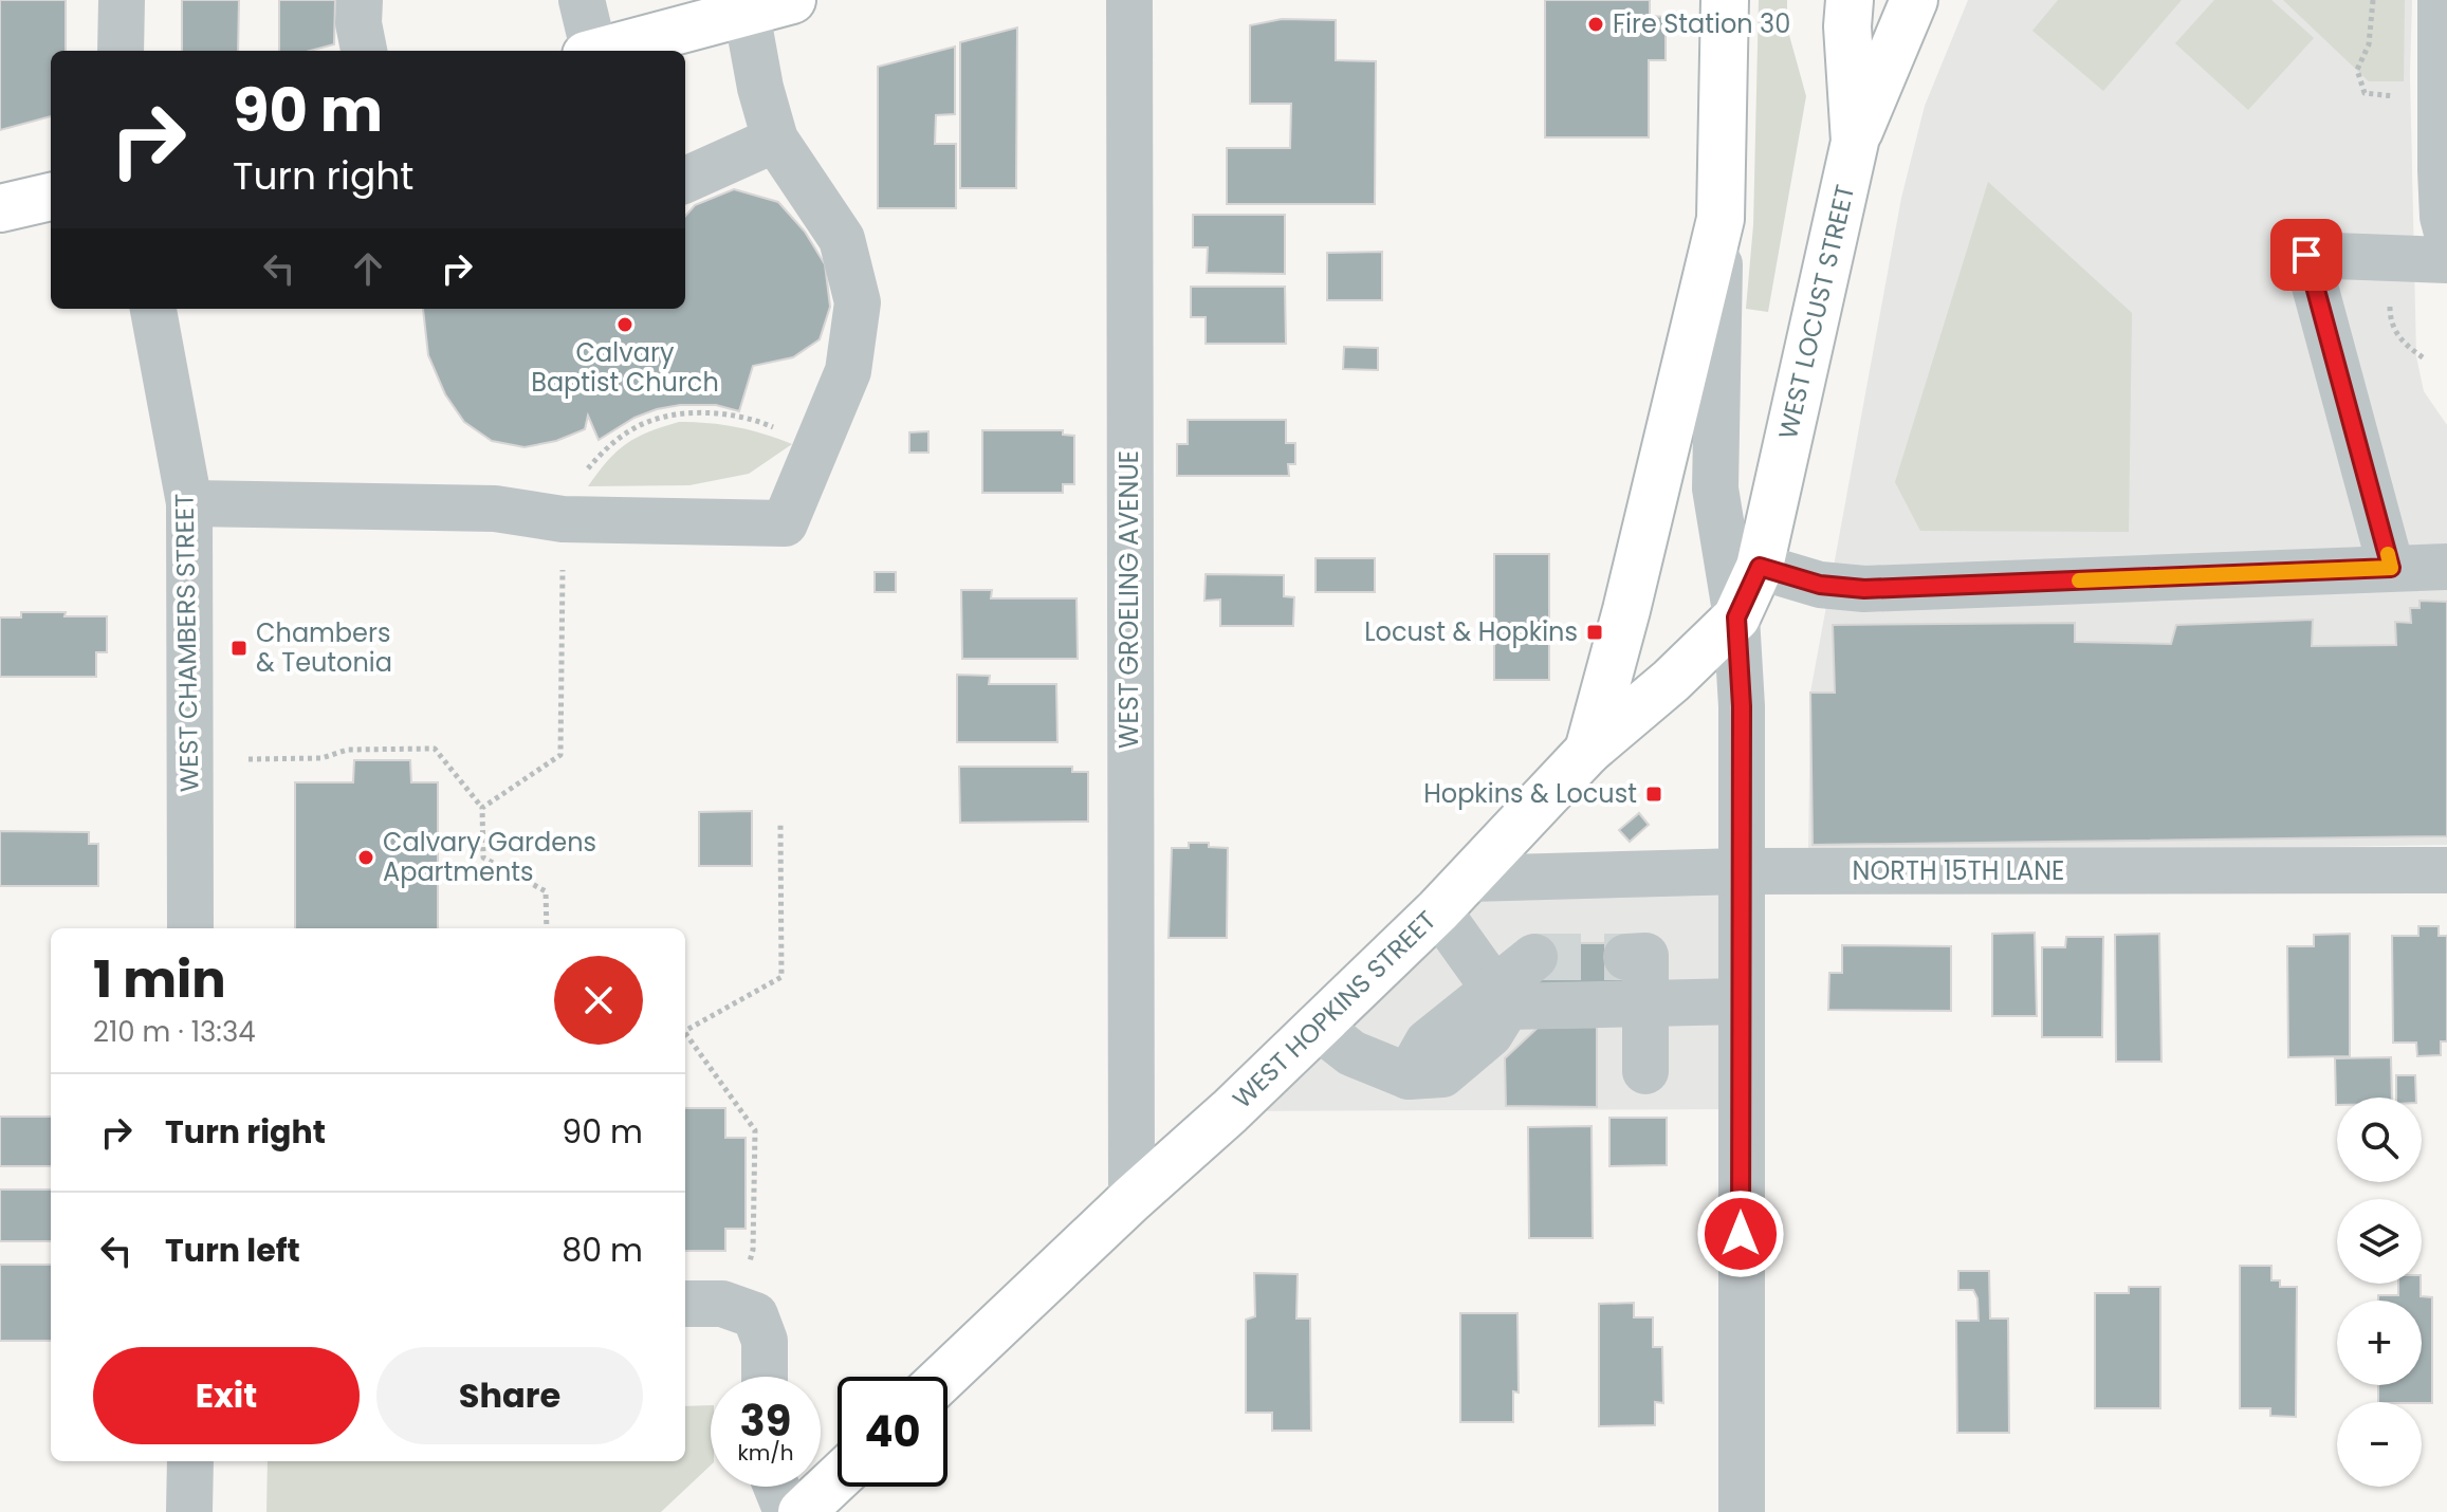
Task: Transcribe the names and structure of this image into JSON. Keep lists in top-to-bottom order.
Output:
{
  "streets": {
    "main road": ["WEST LOCUST STREET", "WEST HOPKINS STREET"],
    "street": ["WEST GROELING AVENUE", "WEST CHAMBERS STREET", "NORTH 15TH LANE"]
  },
  "crossings": [
    ["WEST LOCUST STREET", "NORTH 15TH LANE"],
    ["WEST LOCUST STREET", "WEST HOPKINS STREET"],
    ["WEST GROELING AVENUE", "WEST HOPKINS STREET"],
    ["NORTH 15TH LANE", "WEST HOPKINS STREET"]
  ],
  "places": {
    "other": ["Fire Station 30", "Calvary Baptist Church", "Calvary Gardens Apartments"],
    "transit": ["Locust & Hopkins", "Chambers & Teutonia", "Hopkins & Locust"]
  },
  "page": {
    "turn": ["90 m", "Turn right"],
    "heading": ["1 min", "210 m · 13:34"],
    "list": [
      {
        "name": "Turn right",
        "value": "90 m"
      },
      {
        "name": "Turn left",
        "value": "80 m"
      }
    ],
    "map_buttons": ["+", "−"],
    "buttons": ["Exit", "Share"],
    "speed": "39 km/h",
    "limit": "40"
  }
}
